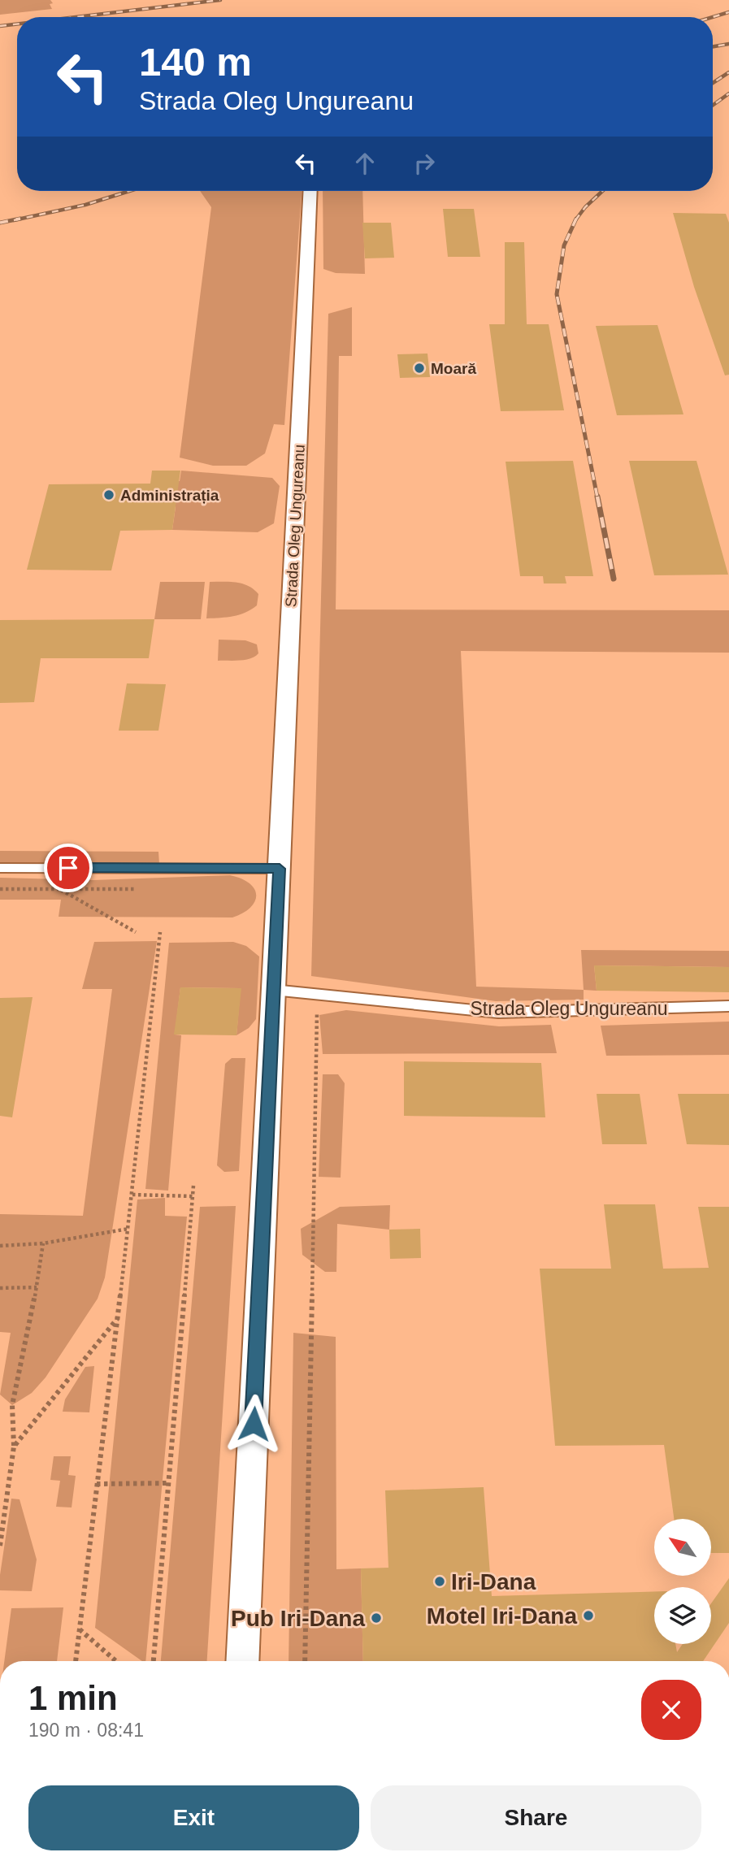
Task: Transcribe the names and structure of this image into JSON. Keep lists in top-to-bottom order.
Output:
{
  "streets": {
    "street": ["Strada Oleg Ungureanu"]
  },
  "places": [
    "Moară",
    "Administrația",
    "Iri-Dana",
    "Motel Iri-Dana",
    "Pub Iri-Dana"
  ],
  "north": "top left",
  "page": {
    "turn": ["140 m", "Strada Oleg Ungureanu"],
    "heading": ["1 min", "190 m · 08:41"],
    "buttons": ["Exit", "Share"]
  }
}
